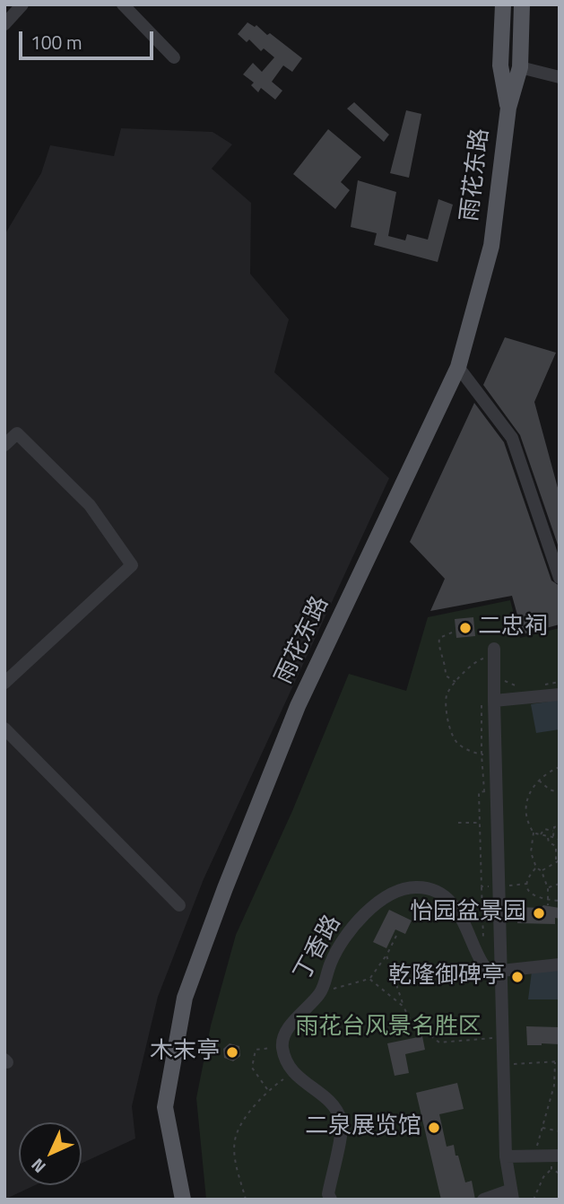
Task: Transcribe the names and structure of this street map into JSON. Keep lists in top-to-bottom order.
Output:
{
  "streets": {
    "main road": ["雨花东路"],
    "street": ["丁香路"]
  },
  "parks": ["雨花台风景名胜区"],
  "places": [
    "二忠祠",
    "怡园盆景园",
    "乾隆御碑亭",
    "木末亭",
    "二泉展览馆"
  ],
  "scale_bar": "100 m",
  "north": "bottom left"
}
